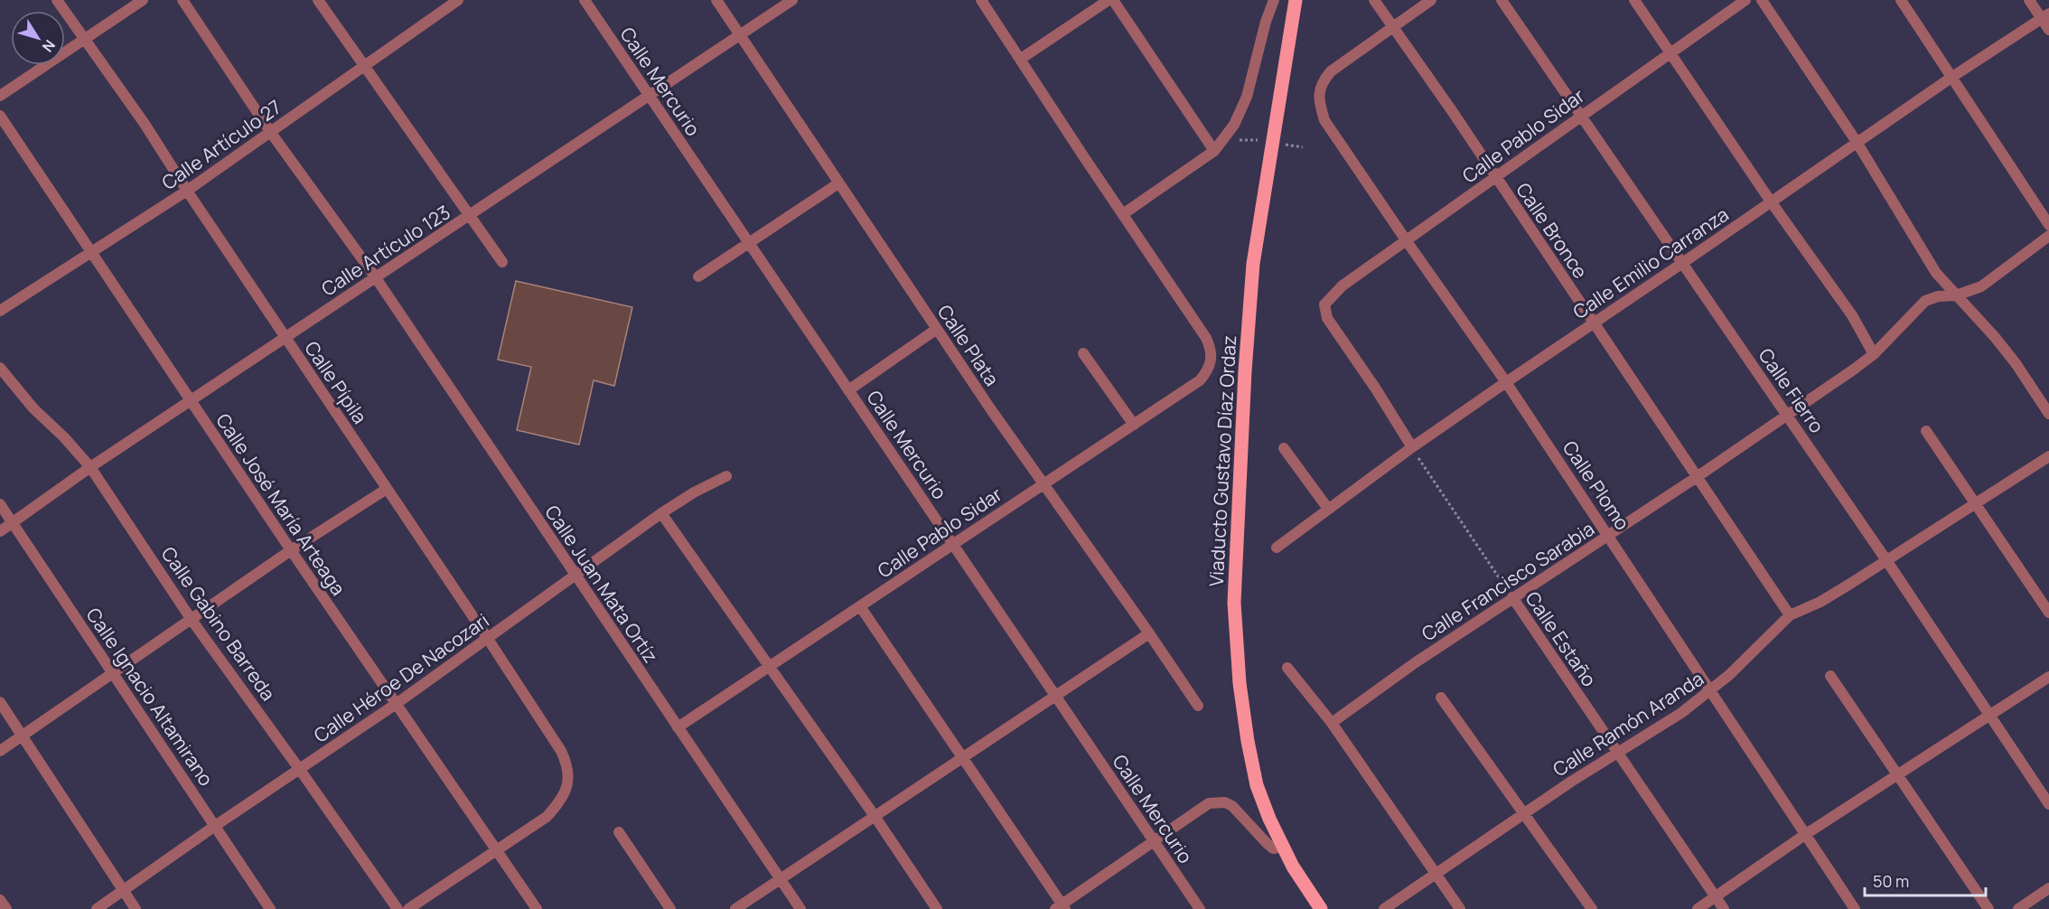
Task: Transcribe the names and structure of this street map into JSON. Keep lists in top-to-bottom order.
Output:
{
  "streets": {
    "main road": ["Viaducto Gustavo Díaz Ordaz"],
    "street": [
      "Calle Mercurio",
      "Calle Pablo Sidar",
      "Calle Artículo 27",
      "Calle Bronce",
      "Calle Artículo 123",
      "Calle Emilio Carranza",
      "Calle Plata",
      "Calle Pípila",
      "Calle Fierro",
      "Calle Plomo",
      "Calle José María Arteaga",
      "Calle Francisco Sarabia",
      "Calle Juan Mata Ortíz",
      "Calle Gabino Barreda",
      "Calle Estaño",
      "Calle Héroe De Nacozari",
      "Calle Ignacio Altamirano",
      "Calle Ramón Aranda"
    ]
  },
  "crossings": [
    ["Calle Mercurio", "Calle Pablo Sidar"],
    ["Calle Mercurio", "Calle Artículo 123"],
    ["Calle Pablo Sidar", "Calle Bronce"],
    ["Calle Pablo Sidar", "Calle Emilio Carranza"],
    ["Calle Pablo Sidar", "Calle Plata"],
    ["Calle Pablo Sidar", "Calle Fierro"],
    ["Calle Pablo Sidar", "Calle Plomo"],
    ["Calle Pablo Sidar", "Calle Juan Mata Ortíz"],
    ["Calle Pablo Sidar", "Calle Estaño"],
    ["Calle Artículo 27", "Calle Pípila"],
    ["Calle Artículo 27", "Calle José María Arteaga"],
    ["Calle Artículo 27", "Calle Juan Mata Ortíz"],
    ["Calle Bronce", "Calle Emilio Carranza"],
    ["Calle Bronce", "Calle Plomo"],
    ["Calle Bronce", "Calle Francisco Sarabia"],
    ["Calle Bronce", "Calle Ramón Aranda"],
    ["Calle Artículo 123", "Calle Plata"],
    ["Calle Artículo 123", "Calle Pípila"],
    ["Calle Artículo 123", "Calle José María Arteaga"],
    ["Calle Artículo 123", "Calle Juan Mata Ortíz"],
    ["Calle Artículo 123", "Calle Gabino Barreda"],
    ["Calle Artículo 123", "Calle Ignacio Altamirano"],
    ["Calle Emilio Carranza", "Calle Fierro"],
    ["Calle Emilio Carranza", "Calle Plomo"],
    ["Calle Emilio Carranza", "Calle Estaño"],
    ["Calle Pípila", "Calle José María Arteaga"],
    ["Calle Pípila", "Calle Héroe De Nacozari"],
    ["Calle Fierro", "Calle Francisco Sarabia"],
    ["Calle Fierro", "Calle Ramón Aranda"],
    ["Calle Plomo", "Calle Francisco Sarabia"],
    ["Calle Plomo", "Calle Ramón Aranda"],
    ["Calle José María Arteaga", "Calle Héroe De Nacozari"],
    ["Calle Francisco Sarabia", "Calle Estaño"],
    ["Calle Juan Mata Ortíz", "Calle Héroe De Nacozari"],
    ["Calle Gabino Barreda", "Calle Héroe De Nacozari"],
    ["Calle Estaño", "Calle Ramón Aranda"],
    ["Calle Héroe De Nacozari", "Calle Ignacio Altamirano"]
  ],
  "scale_bar": "50 m",
  "north": "bottom right"
}
